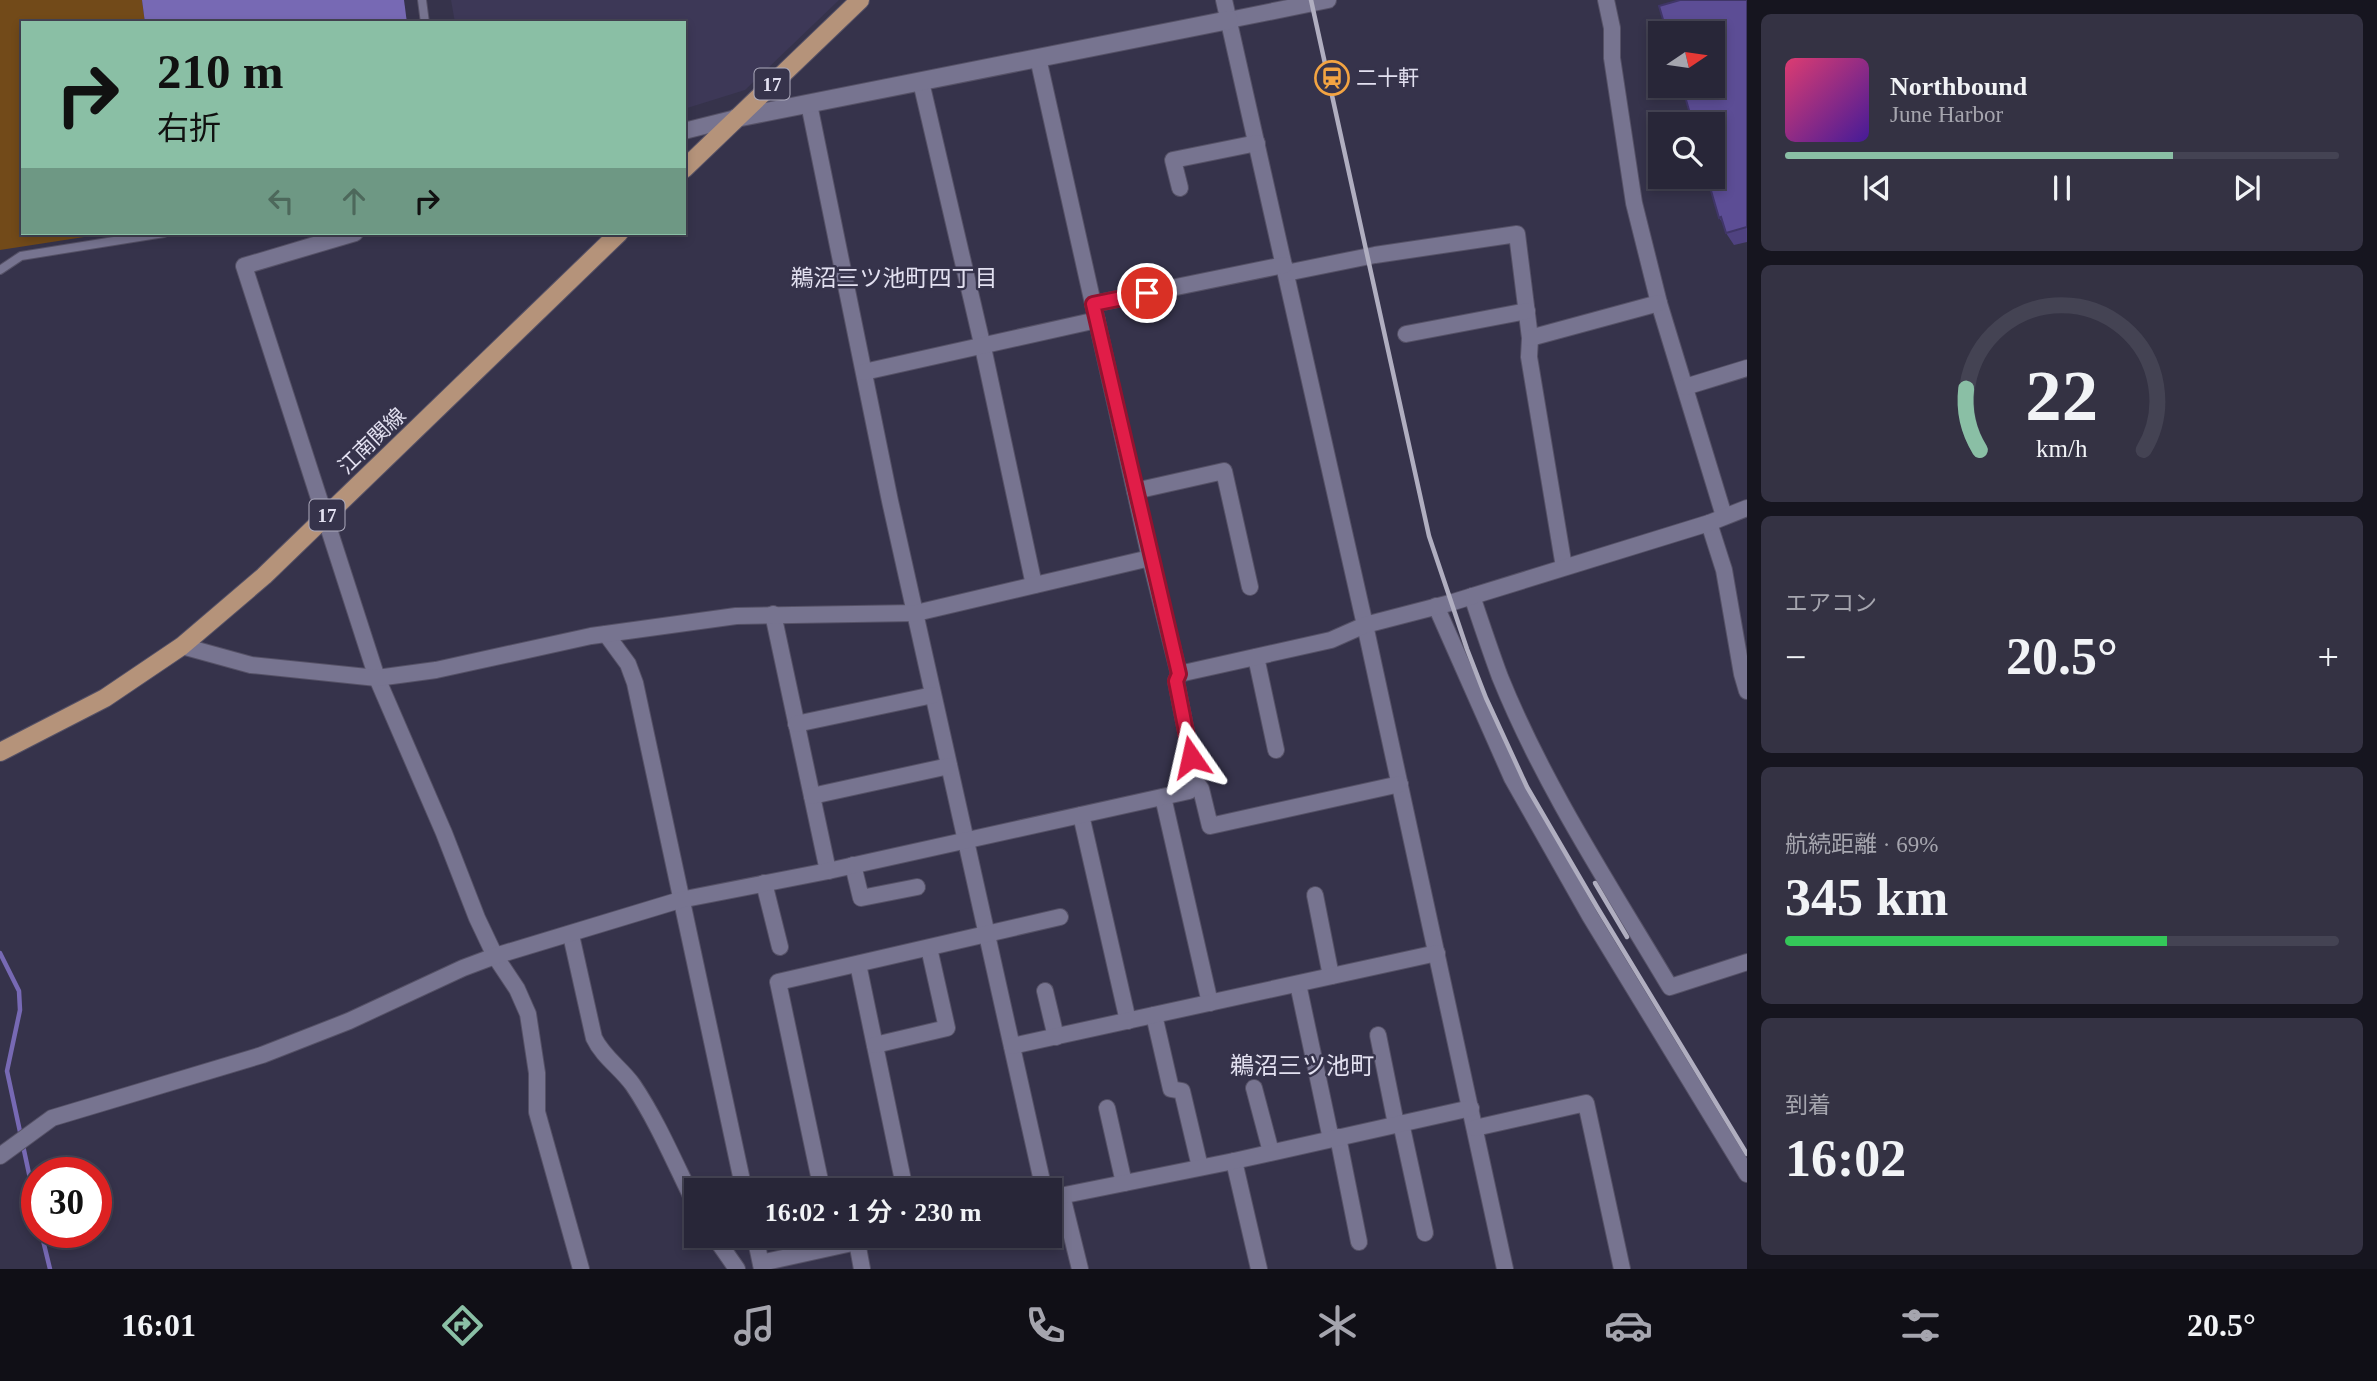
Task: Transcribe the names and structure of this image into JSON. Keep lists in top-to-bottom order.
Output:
{
  "streets": {
    "main road": ["17", "江南関線"]
  },
  "districts": ["鵜沼三ツ池町四丁目", "鵜沼三ツ池町"],
  "places": {
    "station": ["二十軒"]
  },
  "north": "right",
  "page": {
    "turn": ["210 m", "右折"],
    "song": ["Northbound", "June Harbor"],
    "tile": [
      "エアコン",
      ["航続距離 · 69%", "345 km"],
      ["到着", "16:02"]
    ],
    "heat": ["−", "20.5°", "+"],
    "limit": "30",
    "trip": "16:02 · 1 分 · 230 m",
    "tabs": ["16:01", "20.5°"],
    "gauge": ["22", "km/h"]
  }
}
